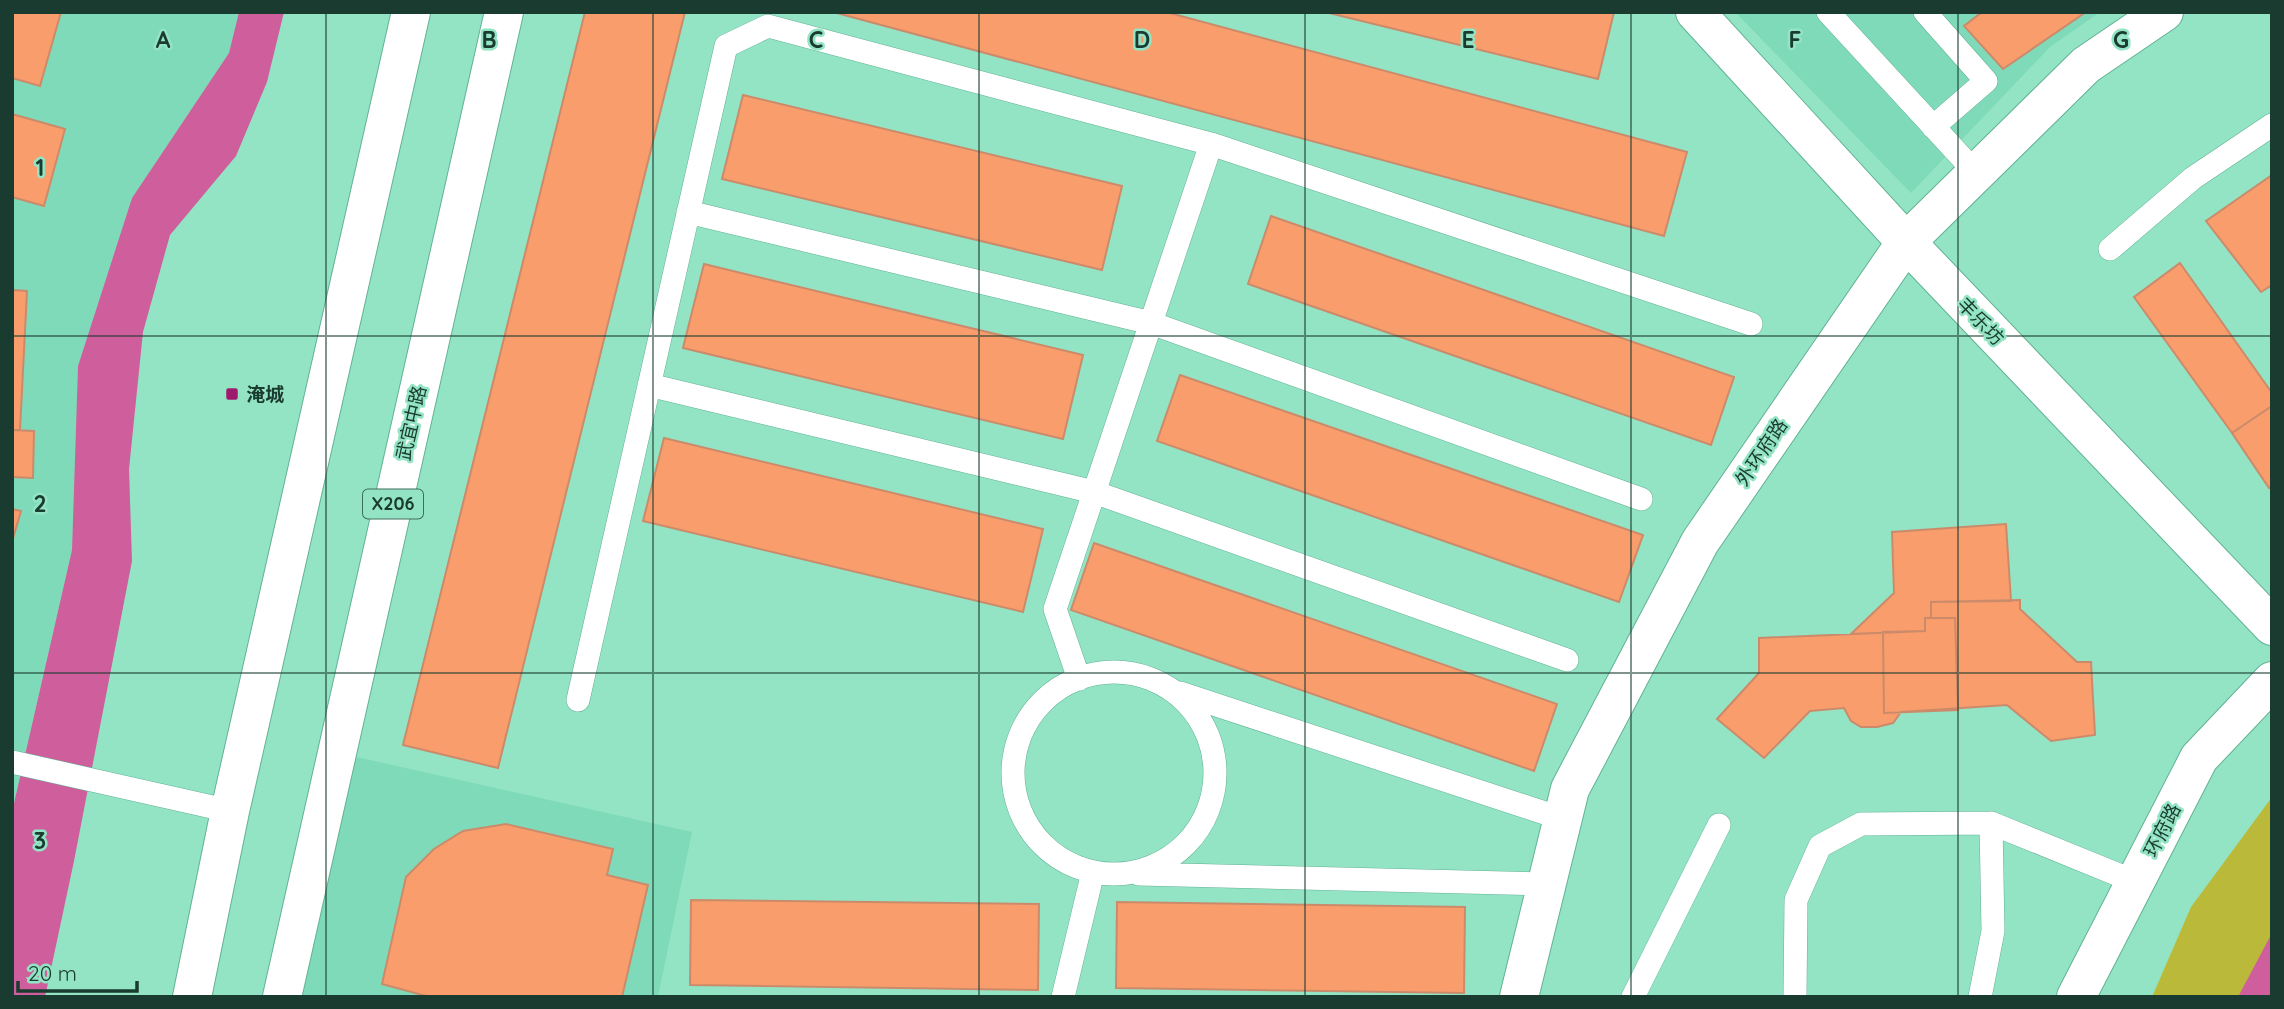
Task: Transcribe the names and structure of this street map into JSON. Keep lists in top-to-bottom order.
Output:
{
  "streets": {
    "street": [
      "丰乐坊",
      "武宜中路",
      "外环府路",
      "X206",
      "环府路"
    ]
  },
  "crossings": [
    ["丰乐坊", "外环府路"]
  ],
  "places": {
    "transit": ["淹城"]
  },
  "scale_bar": "20 m",
  "grid": {
    "columns": [
      "A",
      "B",
      "C",
      "D",
      "E",
      "F",
      "G"
    ],
    "rows": ["1", "2", "3"]
  }
}
